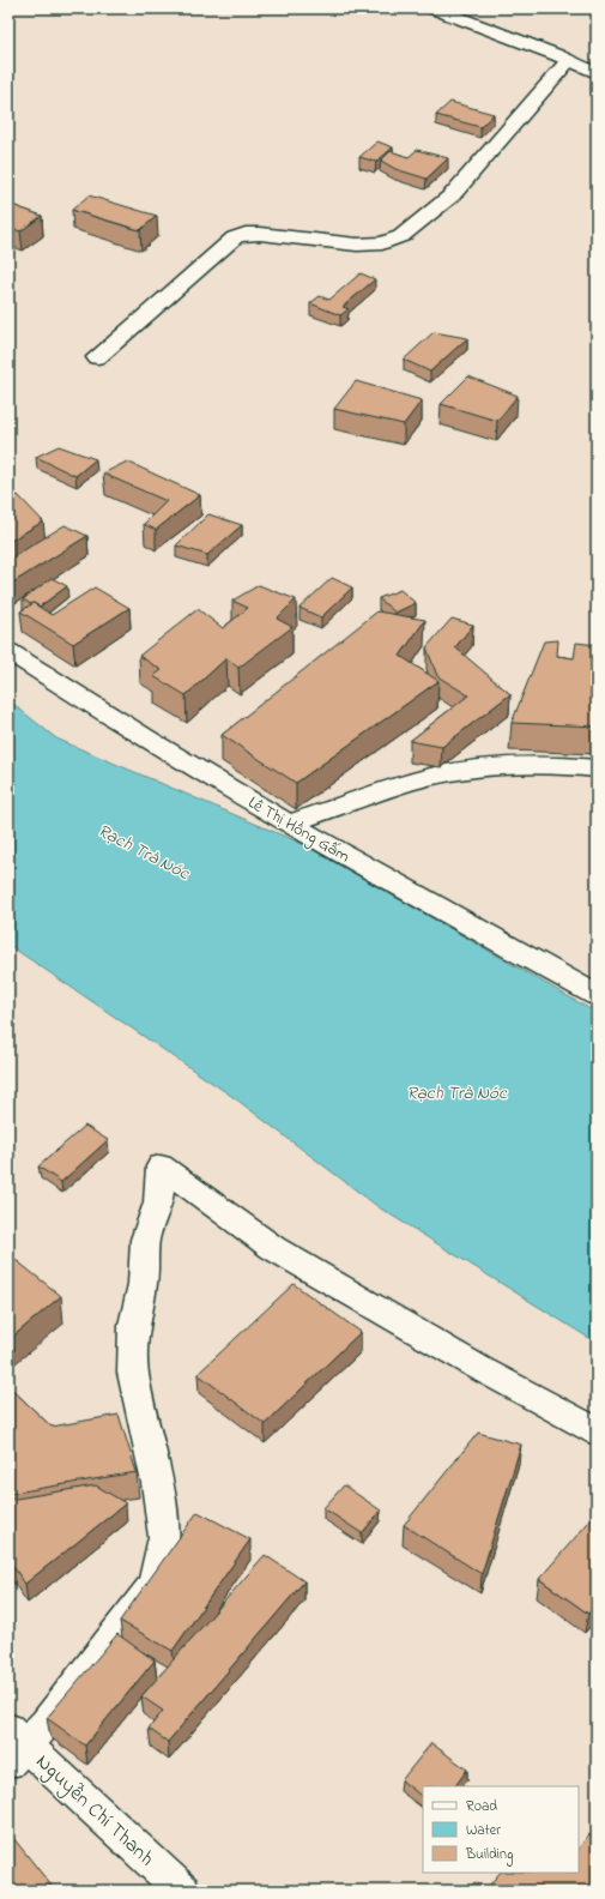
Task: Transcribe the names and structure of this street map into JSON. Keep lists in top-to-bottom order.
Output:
{
  "streets": {
    "street": ["Lê Thị Hồng Gấm", "Nguyễn Chí Thanh"]
  },
  "water": ["Rạch Trà Nóc"],
  "legend": ["Road", "Water", "Building"]
}
